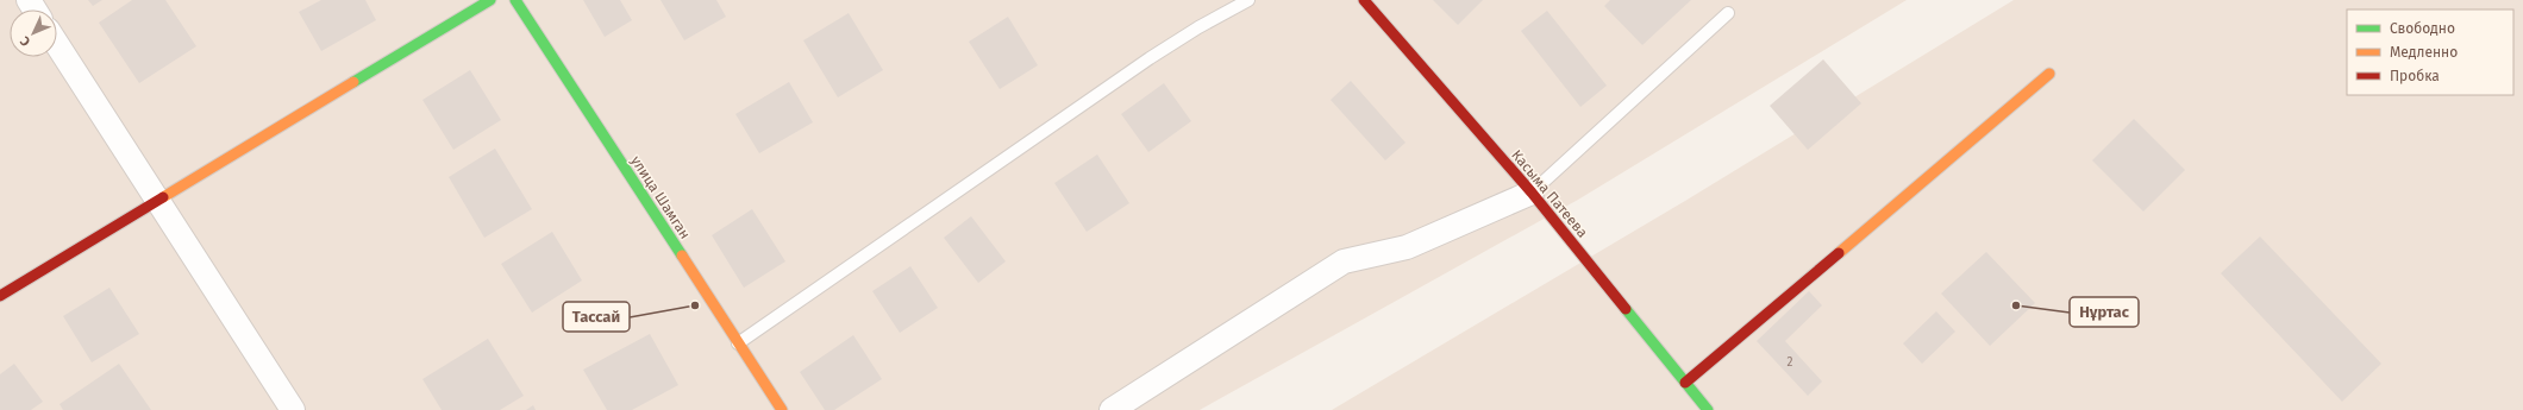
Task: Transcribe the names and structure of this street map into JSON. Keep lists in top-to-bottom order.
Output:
{
  "streets": {
    "street": ["Касыма Патеева", "улица Шамган"]
  },
  "places": ["Тассай", "Нұртас"],
  "house_numbers": ["2"],
  "legend": ["Свободно", "Медленно", "Пробка"],
  "north": "bottom left"
}
